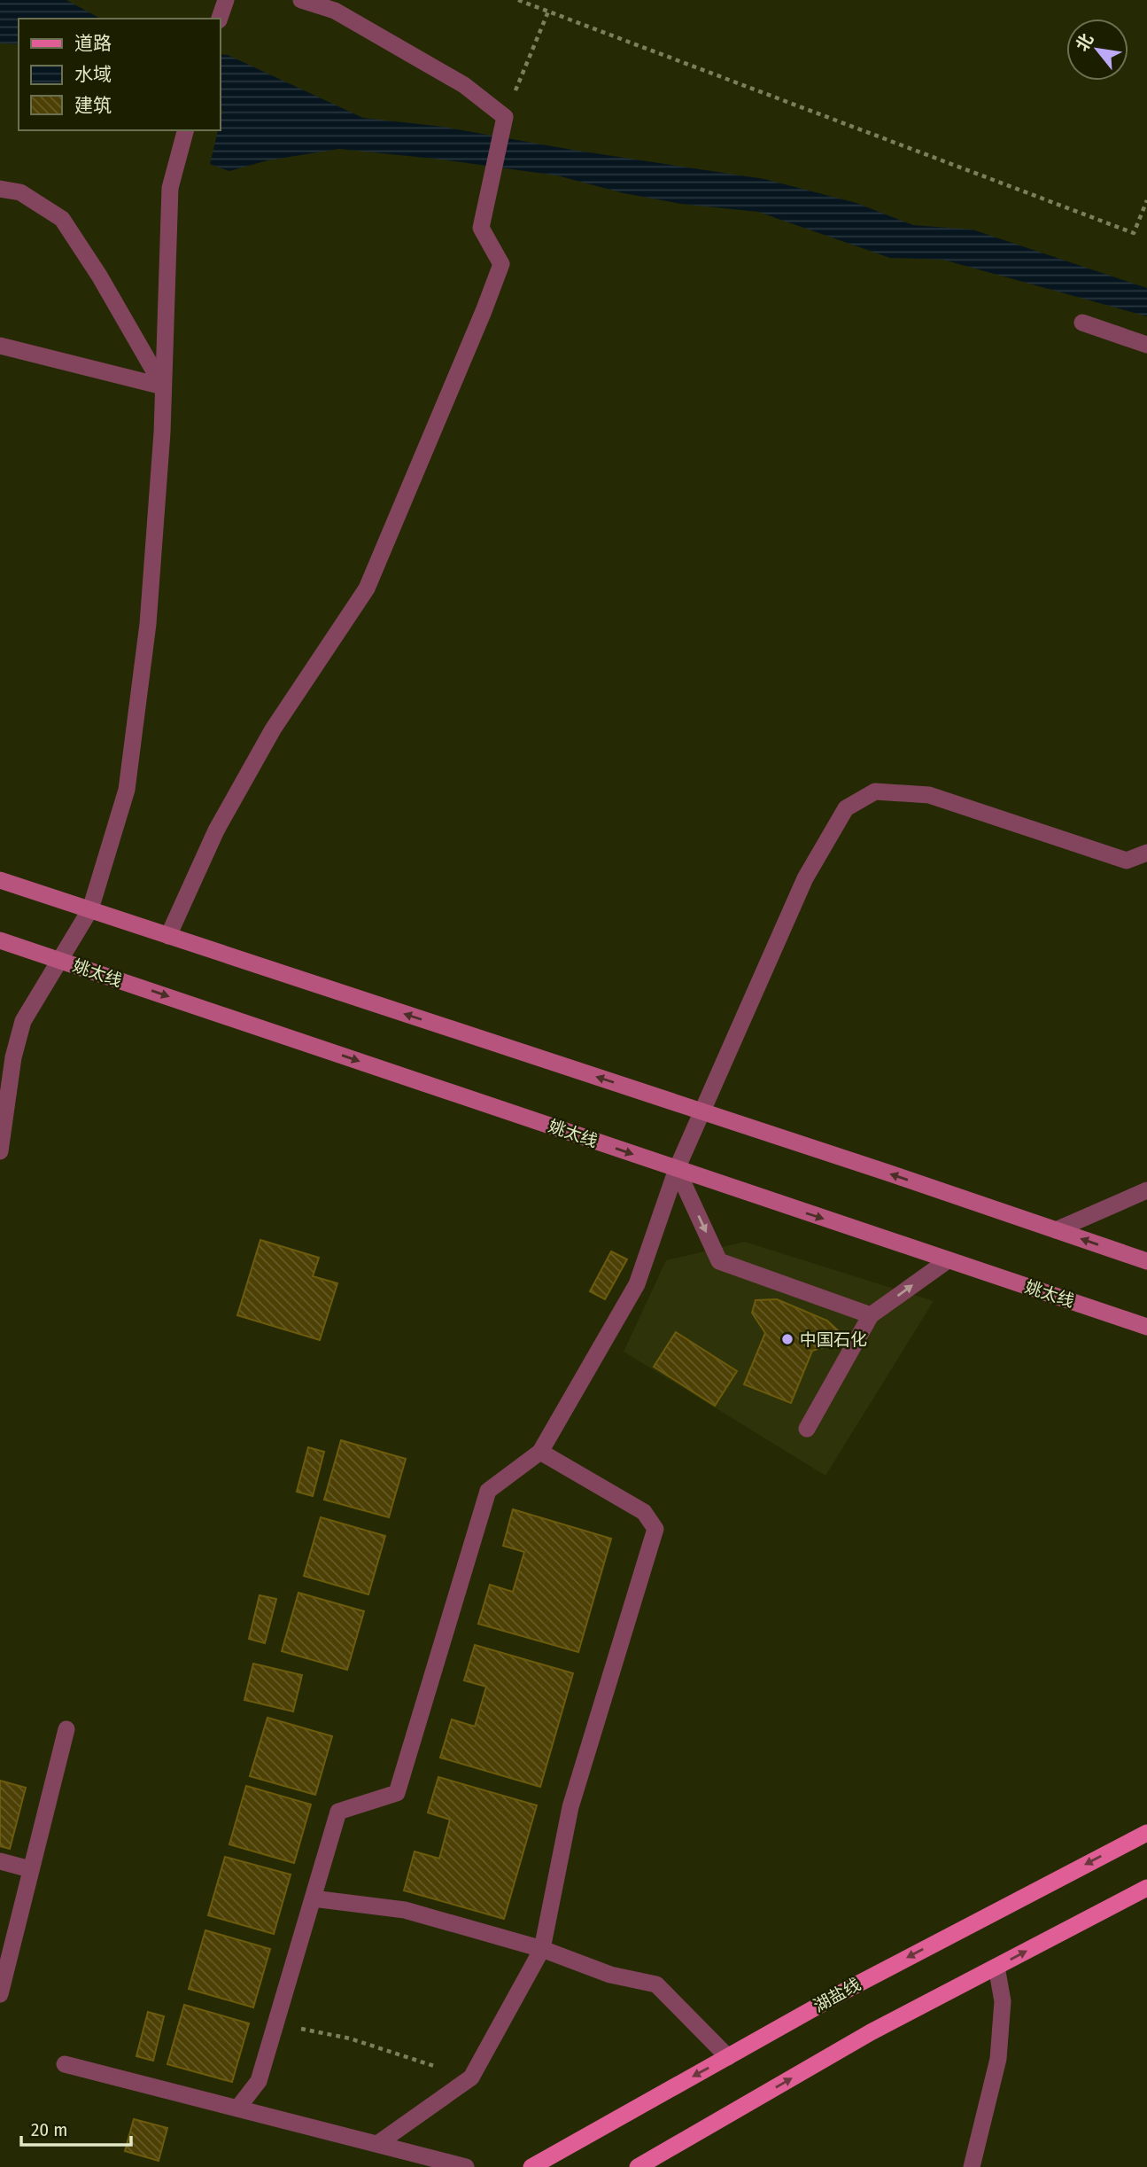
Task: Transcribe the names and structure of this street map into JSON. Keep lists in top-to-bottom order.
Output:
{
  "streets": {
    "main road": ["姚太线", "湖盐线"]
  },
  "places": ["中国石化"],
  "legend": ["道路", "水域", "建筑"],
  "scale_bar": "20 m",
  "north": "top left"
}
